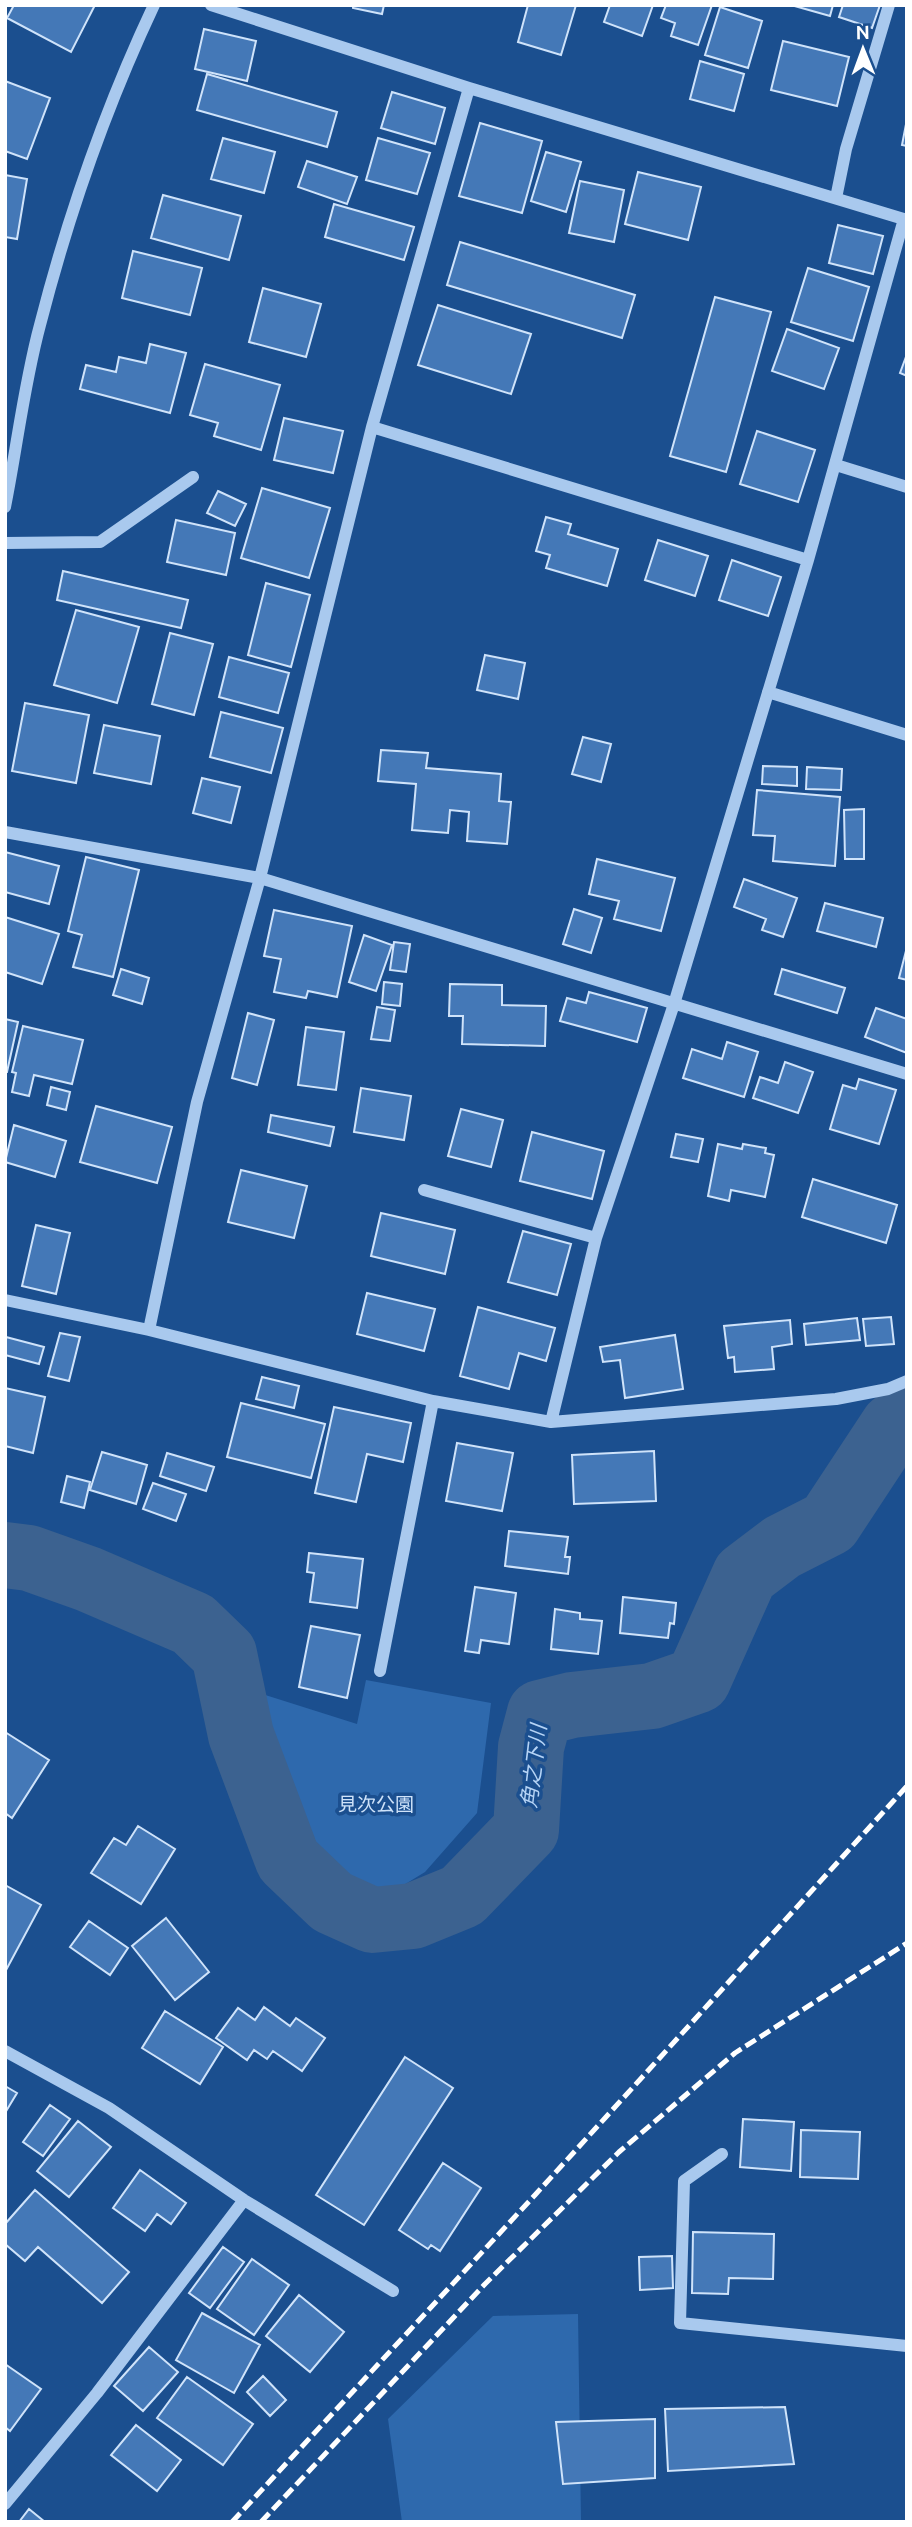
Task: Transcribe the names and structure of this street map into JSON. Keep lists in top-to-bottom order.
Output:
{
  "water": ["角之下川"],
  "parks": ["見次公園"],
  "north": "top"
}
